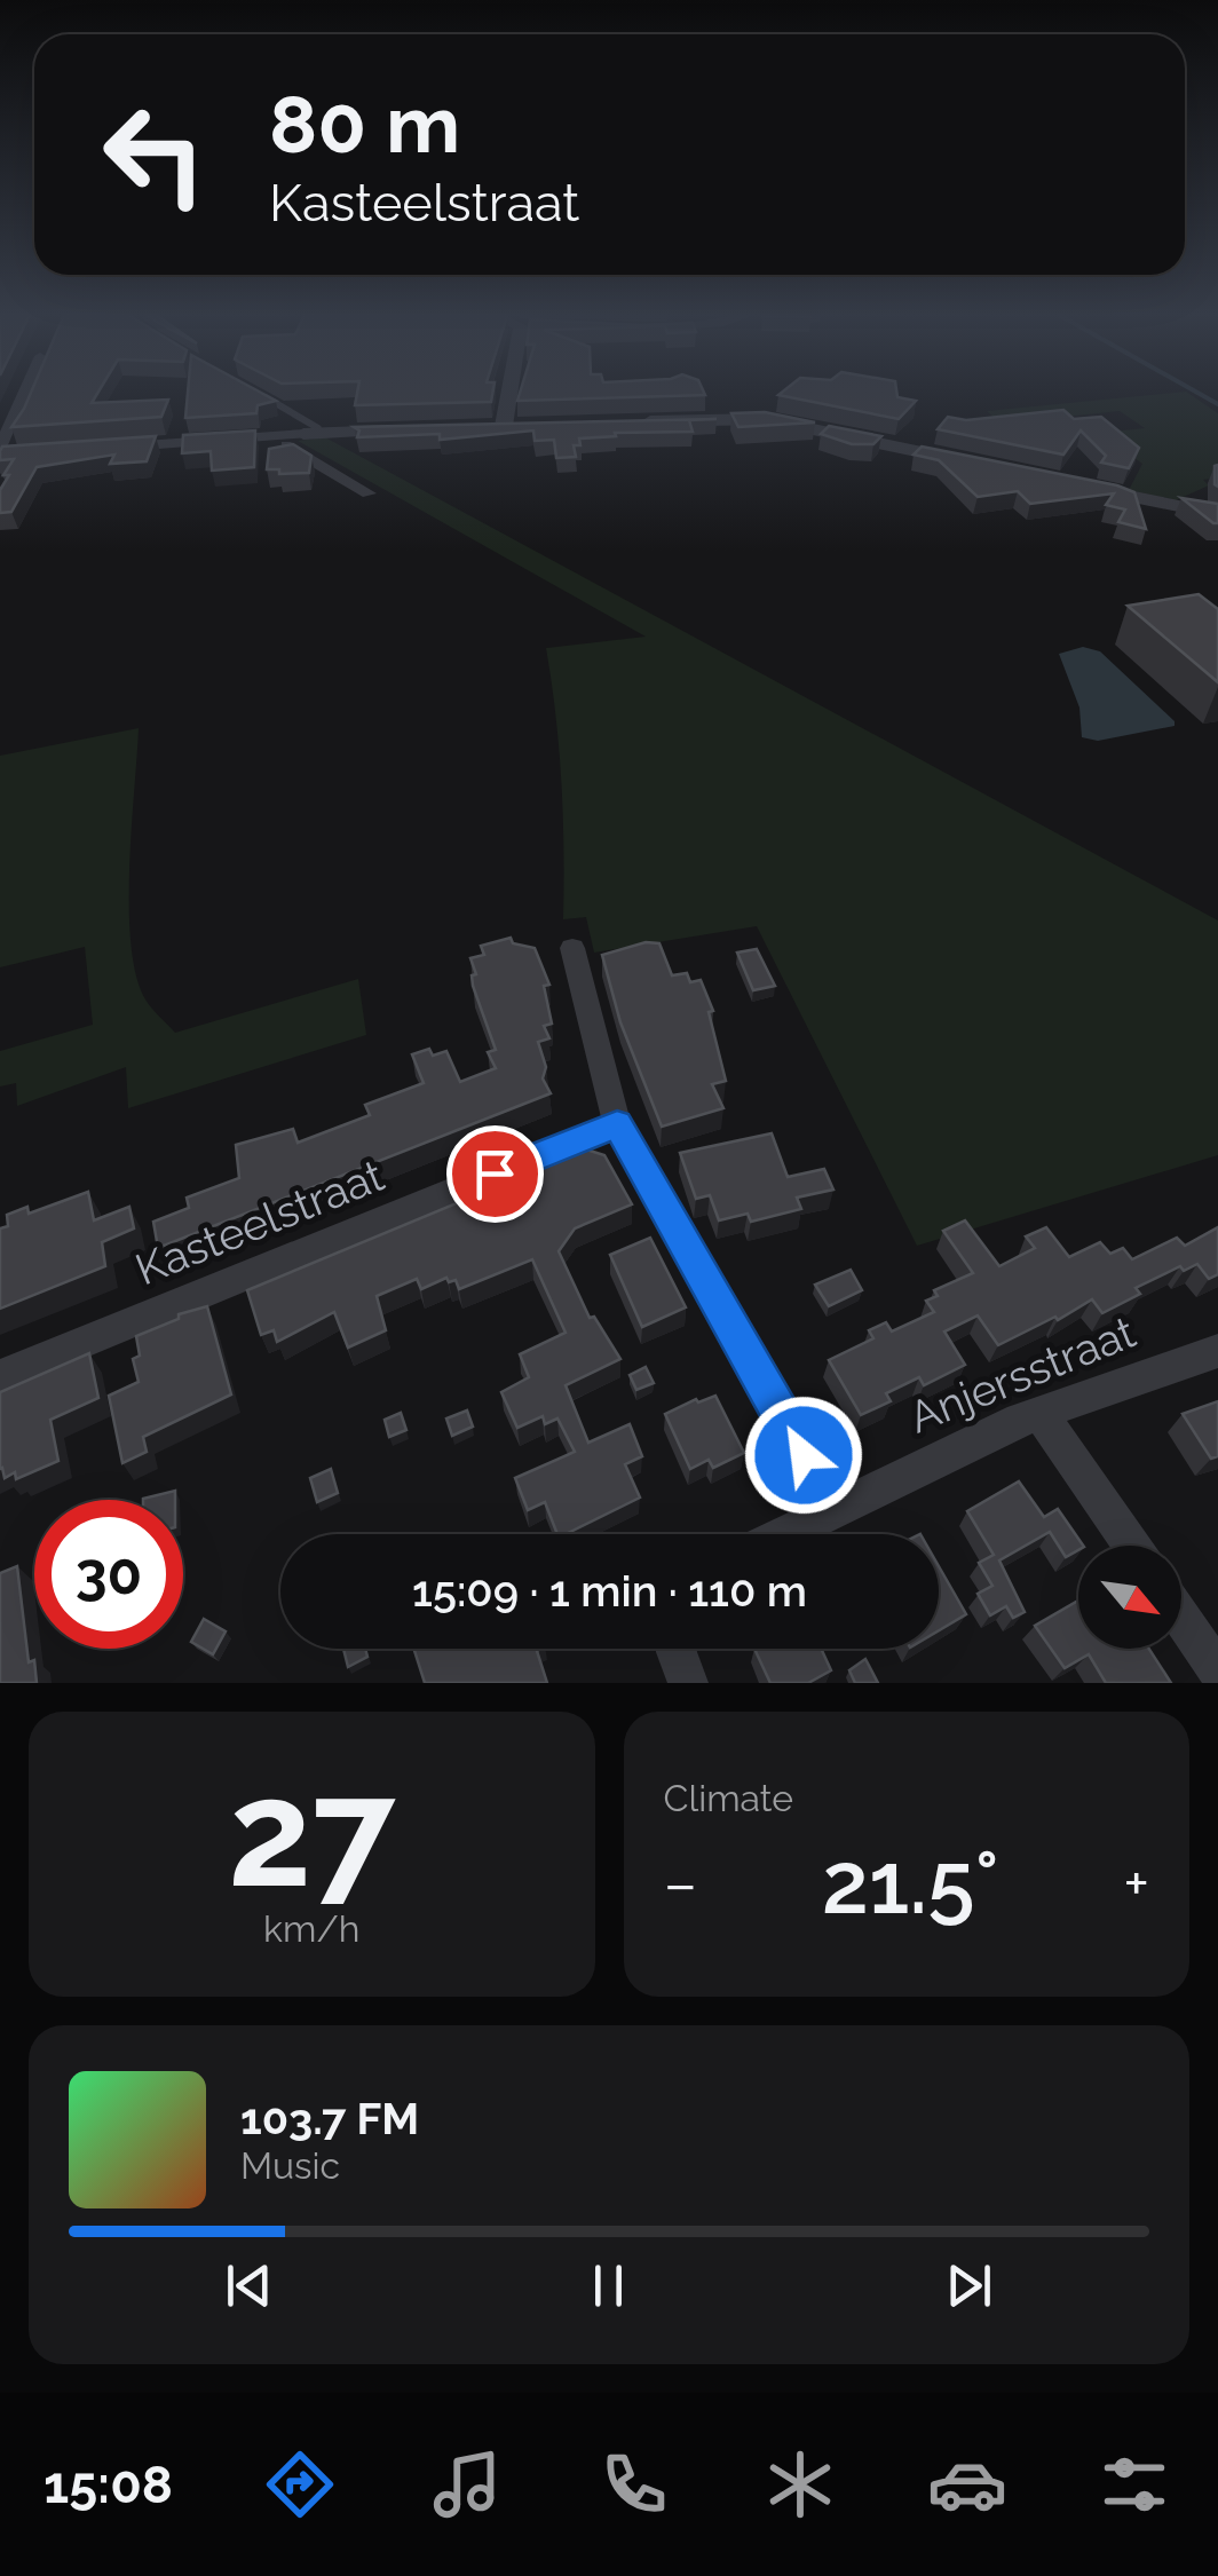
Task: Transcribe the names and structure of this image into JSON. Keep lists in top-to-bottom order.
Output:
{
  "streets": {
    "street": ["Kasteelstraat", "Anjersstraat"]
  },
  "north": "bottom right",
  "page": {
    "turn": ["80 m", "Kasteelstraat"],
    "limit": "30",
    "trip": "15:09 · 1 min · 110 m",
    "tile": [
      ["27", "km/h"],
      "Climate"
    ],
    "heat": ["−", "21.5°", "+"],
    "song": ["103.7 FM", "Music"],
    "tabs": "15:08"
  }
}
